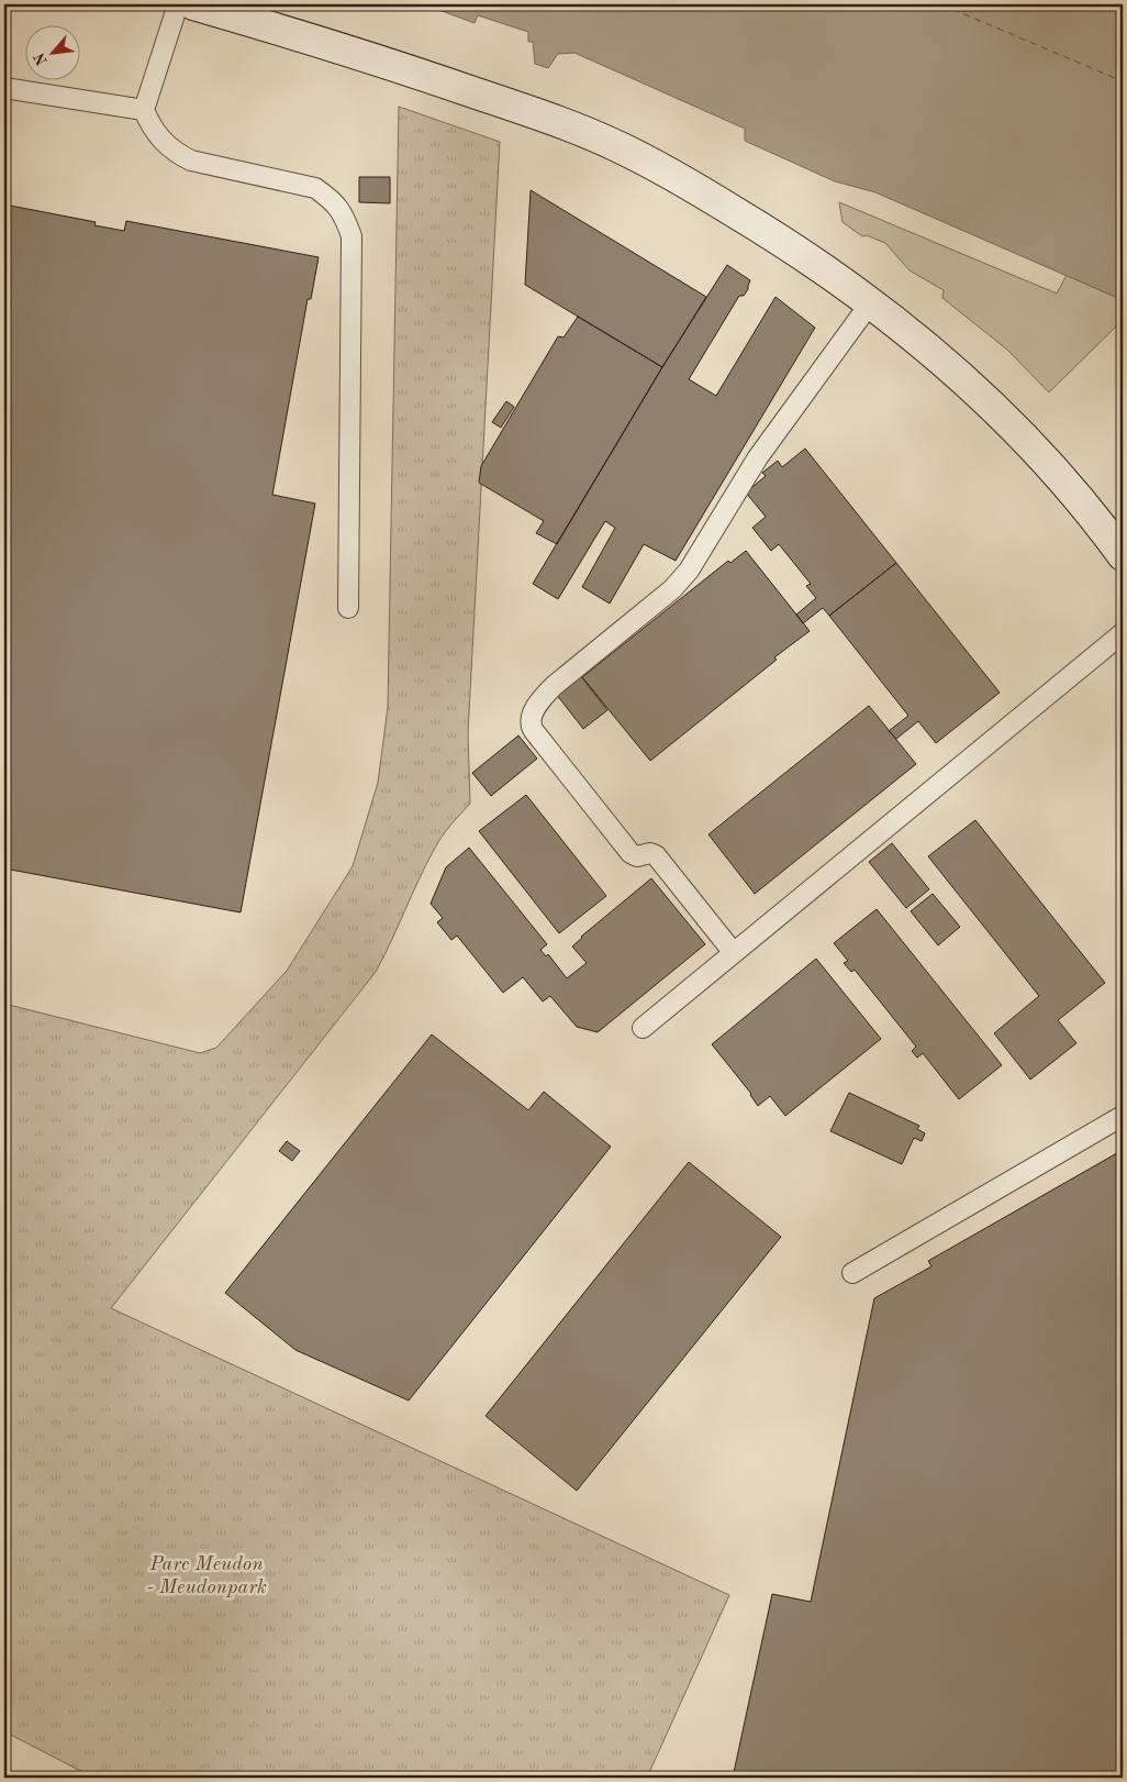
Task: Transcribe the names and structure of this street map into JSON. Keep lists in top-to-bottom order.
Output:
{
  "parks": ["Parc Meudon - Meudonpark"],
  "north": "bottom left"
}
